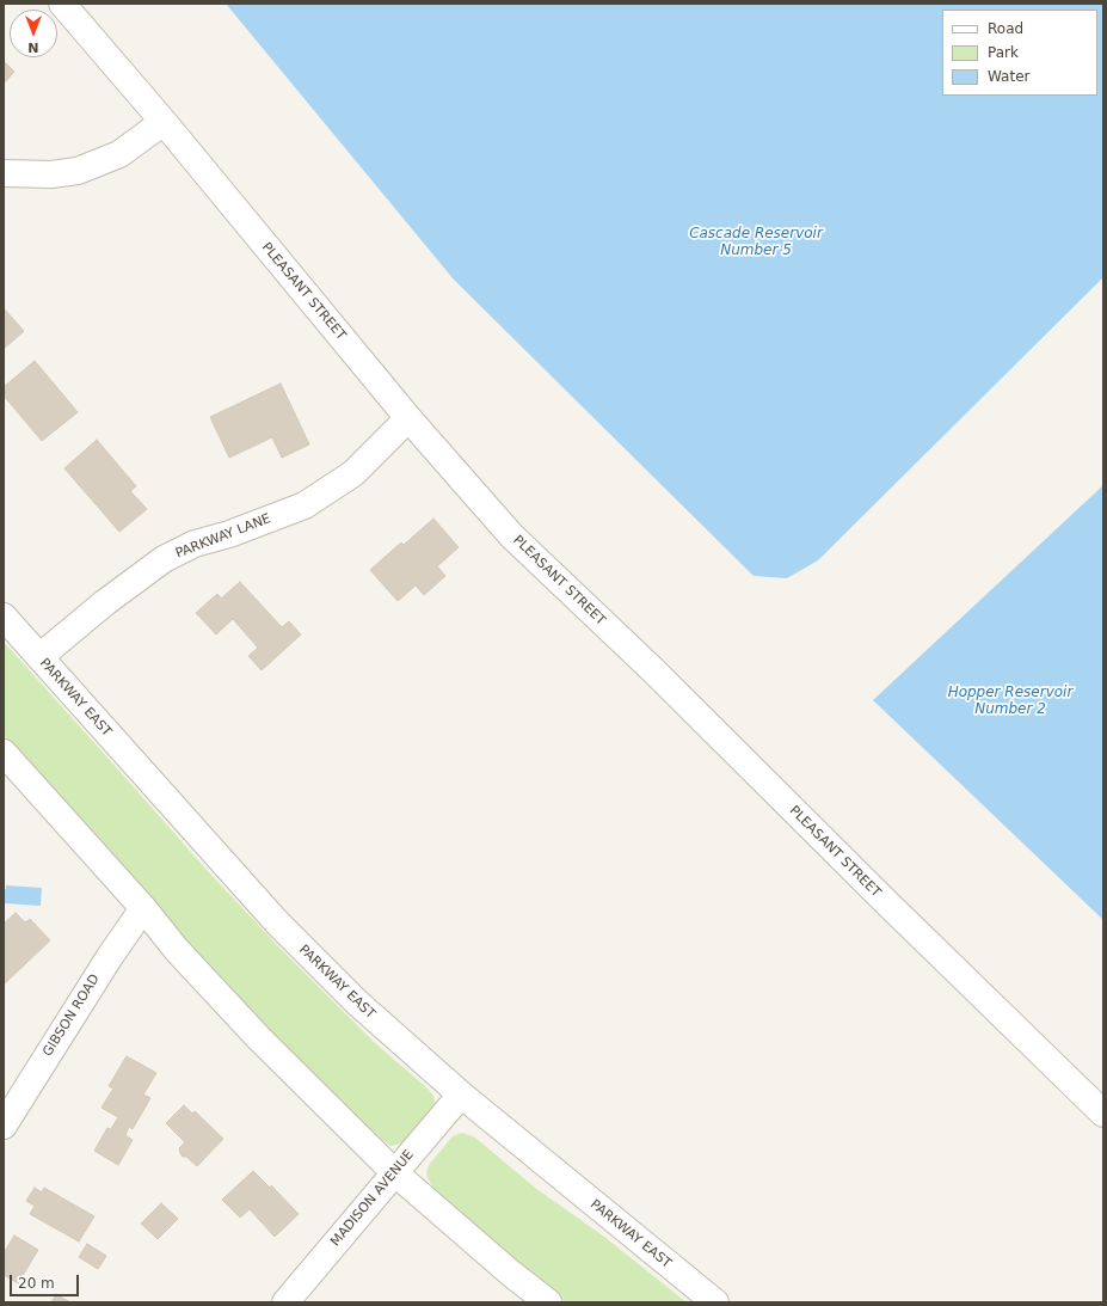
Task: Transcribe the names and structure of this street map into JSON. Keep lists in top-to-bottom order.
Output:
{
  "streets": {
    "street": [
      "PLEASANT STREET",
      "PARKWAY LANE",
      "PARKWAY EAST",
      "GIBSON ROAD",
      "MADISON AVENUE"
    ]
  },
  "crossings": [
    ["PLEASANT STREET", "PARKWAY LANE"],
    ["PARKWAY LANE", "PARKWAY EAST"],
    ["PARKWAY EAST", "MADISON AVENUE"]
  ],
  "water": ["Cascade Reservoir Number 5", "Hopper Reservoir Number 2"],
  "legend": ["Road", "Park", "Water"],
  "scale_bar": "20 m",
  "north": "bottom"
}
